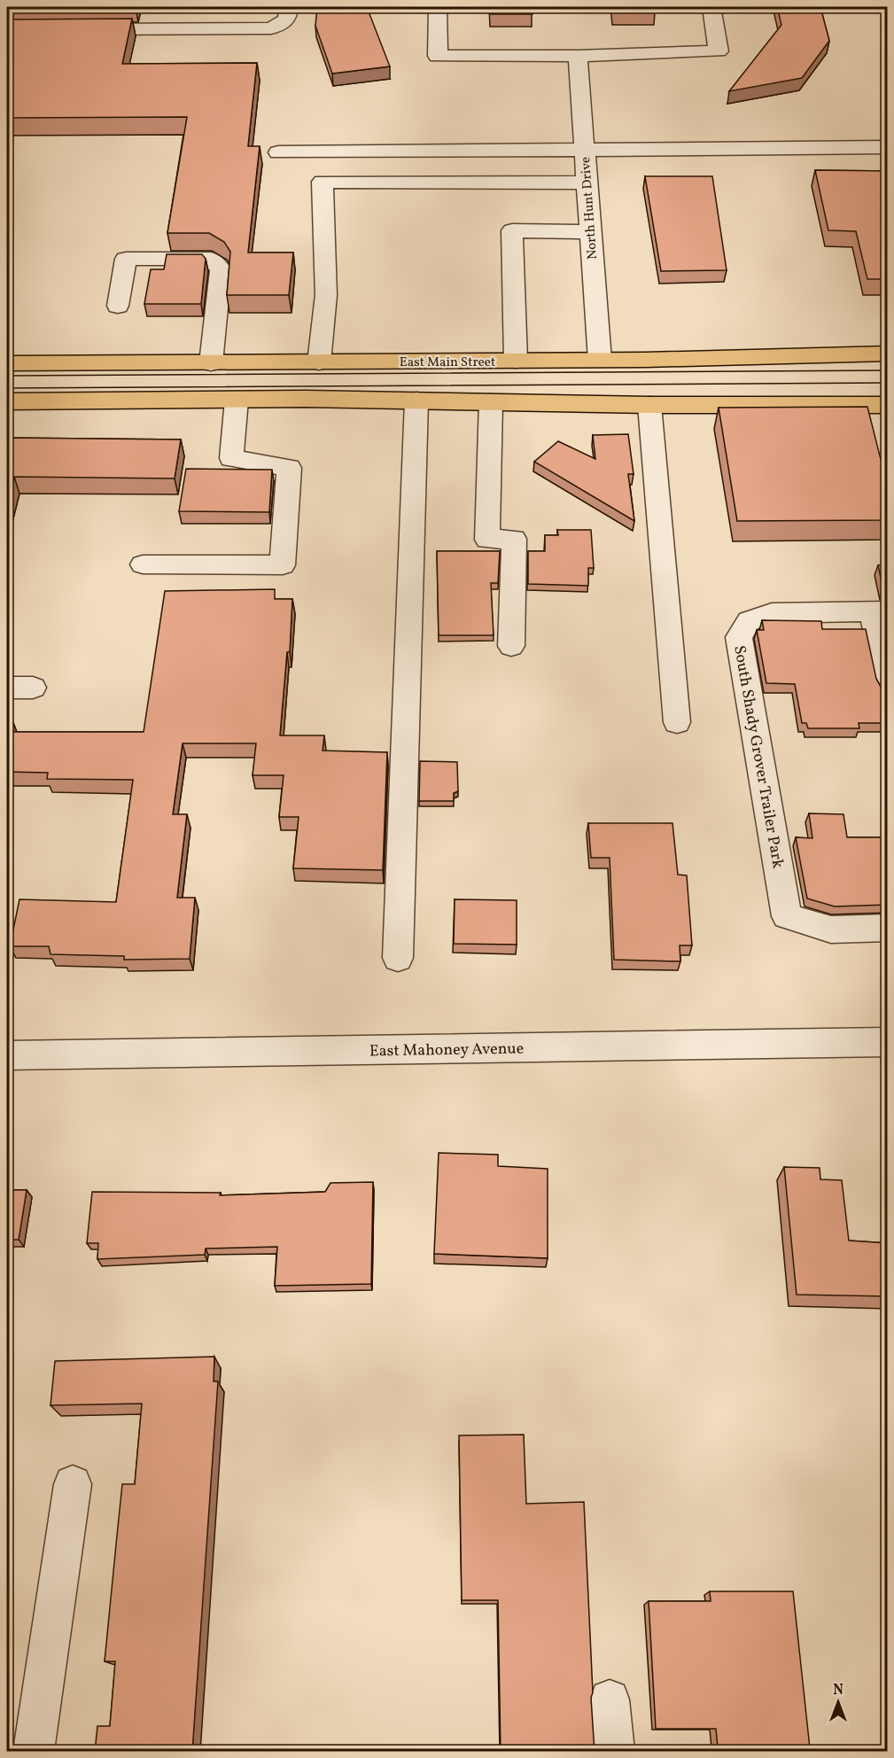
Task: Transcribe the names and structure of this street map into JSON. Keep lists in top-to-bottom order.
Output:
{
  "streets": {
    "main road": ["East Main Street"],
    "street": ["North Hunt Drive", "South Shady Grover Trailer Park", "East Mahoney Avenue"]
  },
  "crossings": [
    ["North Hunt Drive", "East Main Street"]
  ],
  "north": "top"
}
